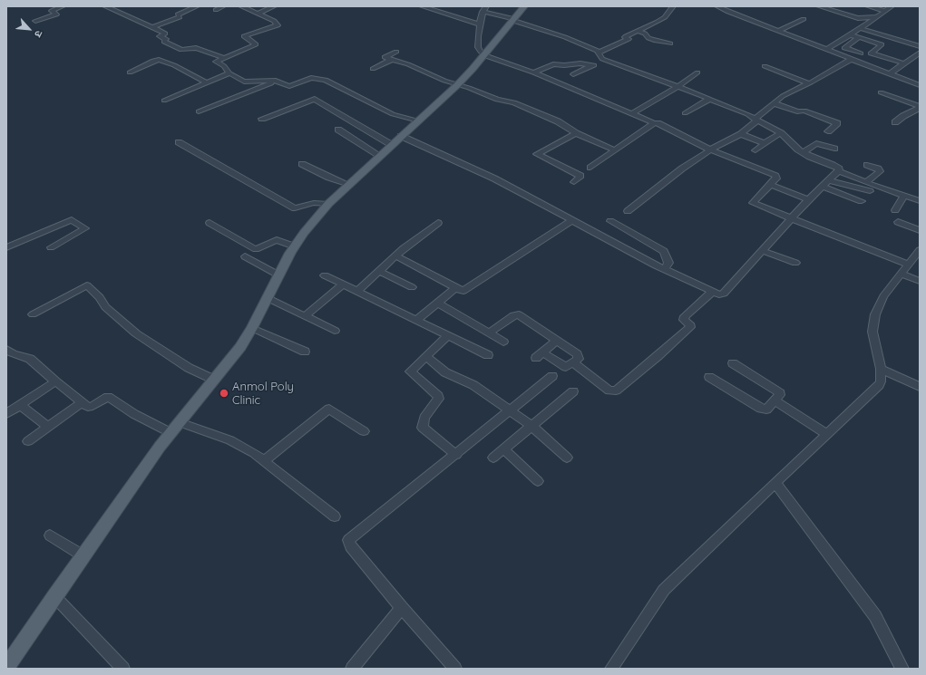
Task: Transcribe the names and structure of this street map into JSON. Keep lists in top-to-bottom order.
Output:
{
  "places": ["Anmol Poly Clinic"],
  "north": "bottom right"
}
